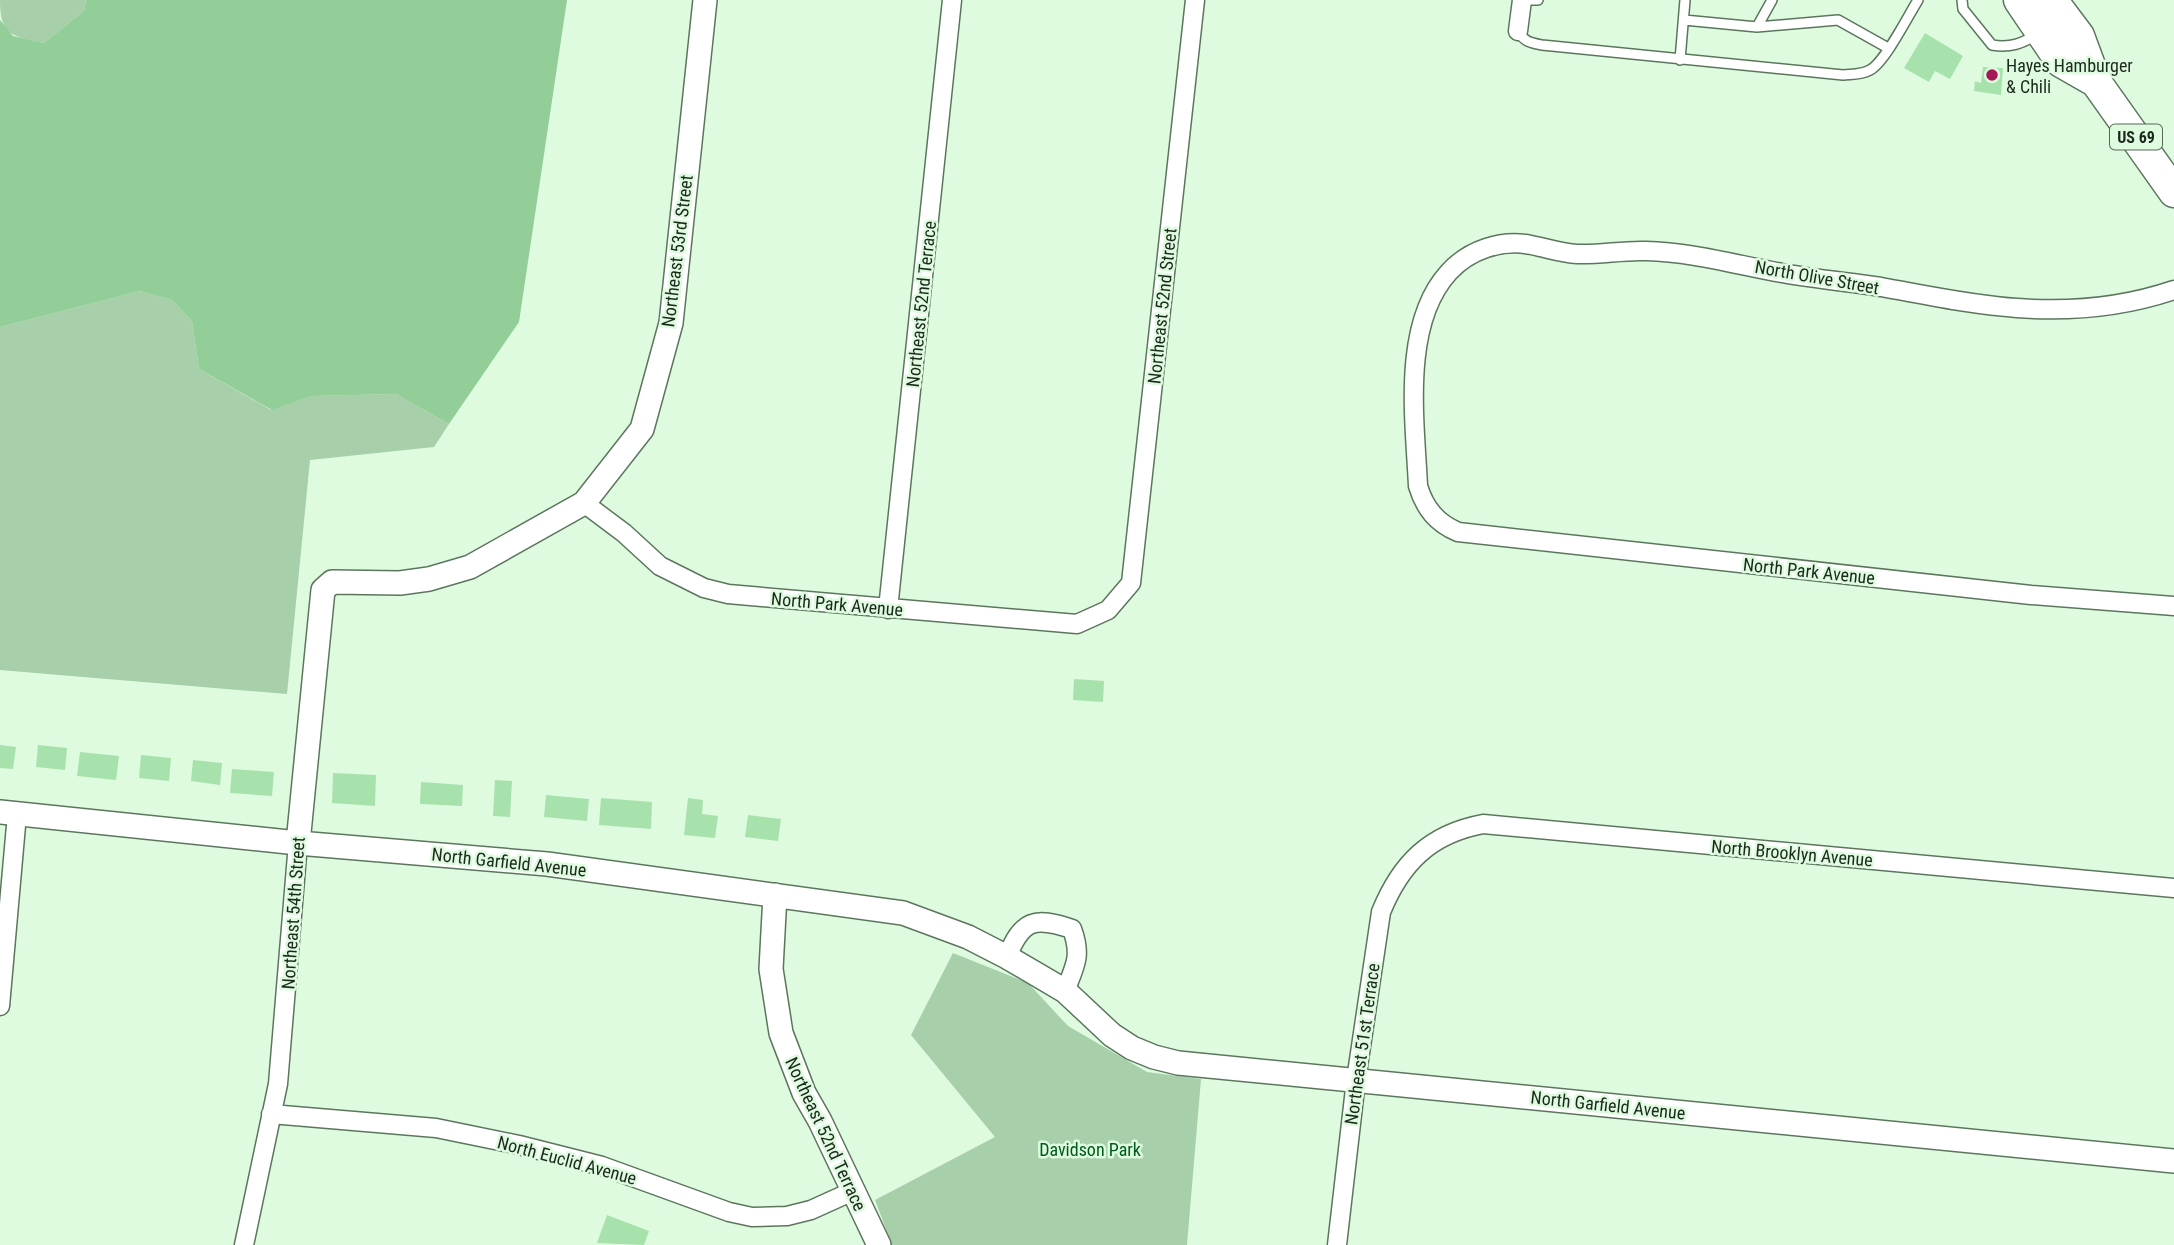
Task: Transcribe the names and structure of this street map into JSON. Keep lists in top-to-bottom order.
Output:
{
  "streets": {
    "main road": ["US 69"],
    "street": [
      "Northeast 53rd Street",
      "North Olive Street",
      "Northeast 52nd Terrace",
      "Northeast 52nd Street",
      "North Park Avenue",
      "North Brooklyn Avenue",
      "North Garfield Avenue",
      "Northeast 54th Street",
      "Northeast 51st Terrace",
      "North Euclid Avenue"
    ]
  },
  "crossings": [
    ["Northeast 53rd Street", "North Park Avenue"],
    ["Northeast 53rd Street", "Northeast 54th Street"],
    ["North Olive Street", "North Park Avenue"],
    ["Northeast 52nd Terrace", "North Park Avenue"],
    ["Northeast 52nd Terrace", "North Garfield Avenue"],
    ["Northeast 52nd Terrace", "North Euclid Avenue"],
    ["Northeast 52nd Street", "North Park Avenue"],
    ["North Brooklyn Avenue", "Northeast 51st Terrace"],
    ["North Garfield Avenue", "Northeast 54th Street"],
    ["North Garfield Avenue", "Northeast 51st Terrace"],
    ["Northeast 54th Street", "North Euclid Avenue"]
  ],
  "parks": ["Davidson Park"],
  "places": ["Hayes Hamburger & Chili"]
}
